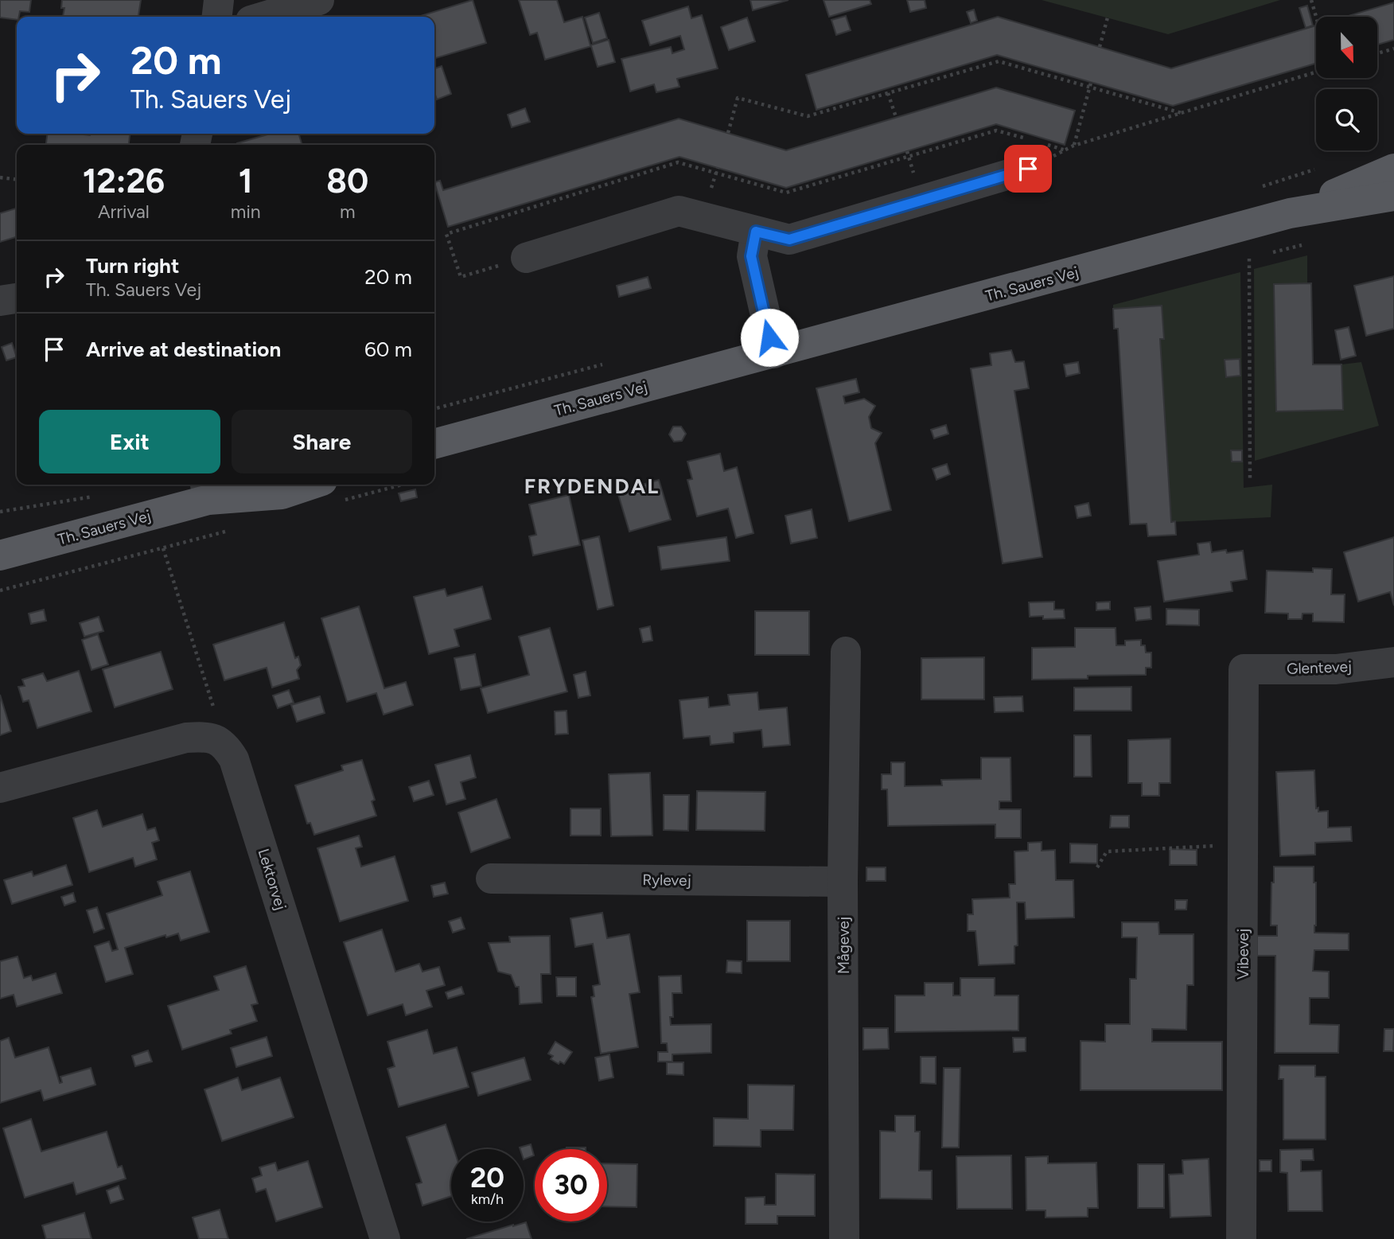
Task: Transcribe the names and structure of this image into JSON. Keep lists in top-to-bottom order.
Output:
{
  "streets": {
    "main road": ["Th. Sauers Vej"],
    "street": [
      "Glentevej",
      "Lektorvej",
      "Rylevej",
      "Mågevej",
      "Vibevej"
    ]
  },
  "crossings": [
    ["Glentevej", "Vibevej"],
    ["Rylevej", "Mågevej"]
  ],
  "districts": ["FRYDENDAL"],
  "north": "bottom",
  "page": {
    "turn": ["20 m", "Th. Sauers Vej"],
    "eta": [
      "12:26",
      "Arrival",
      "1",
      "min",
      "80",
      "m"
    ],
    "list": [
      {
        "name": "Turn right",
        "note": "Th. Sauers Vej",
        "value": "20 m"
      },
      {
        "name": "Arrive at destination",
        "value": "60 m"
      }
    ],
    "buttons": ["Exit", "Share"],
    "speed": "20 km/h",
    "limit": "30"
  }
}
